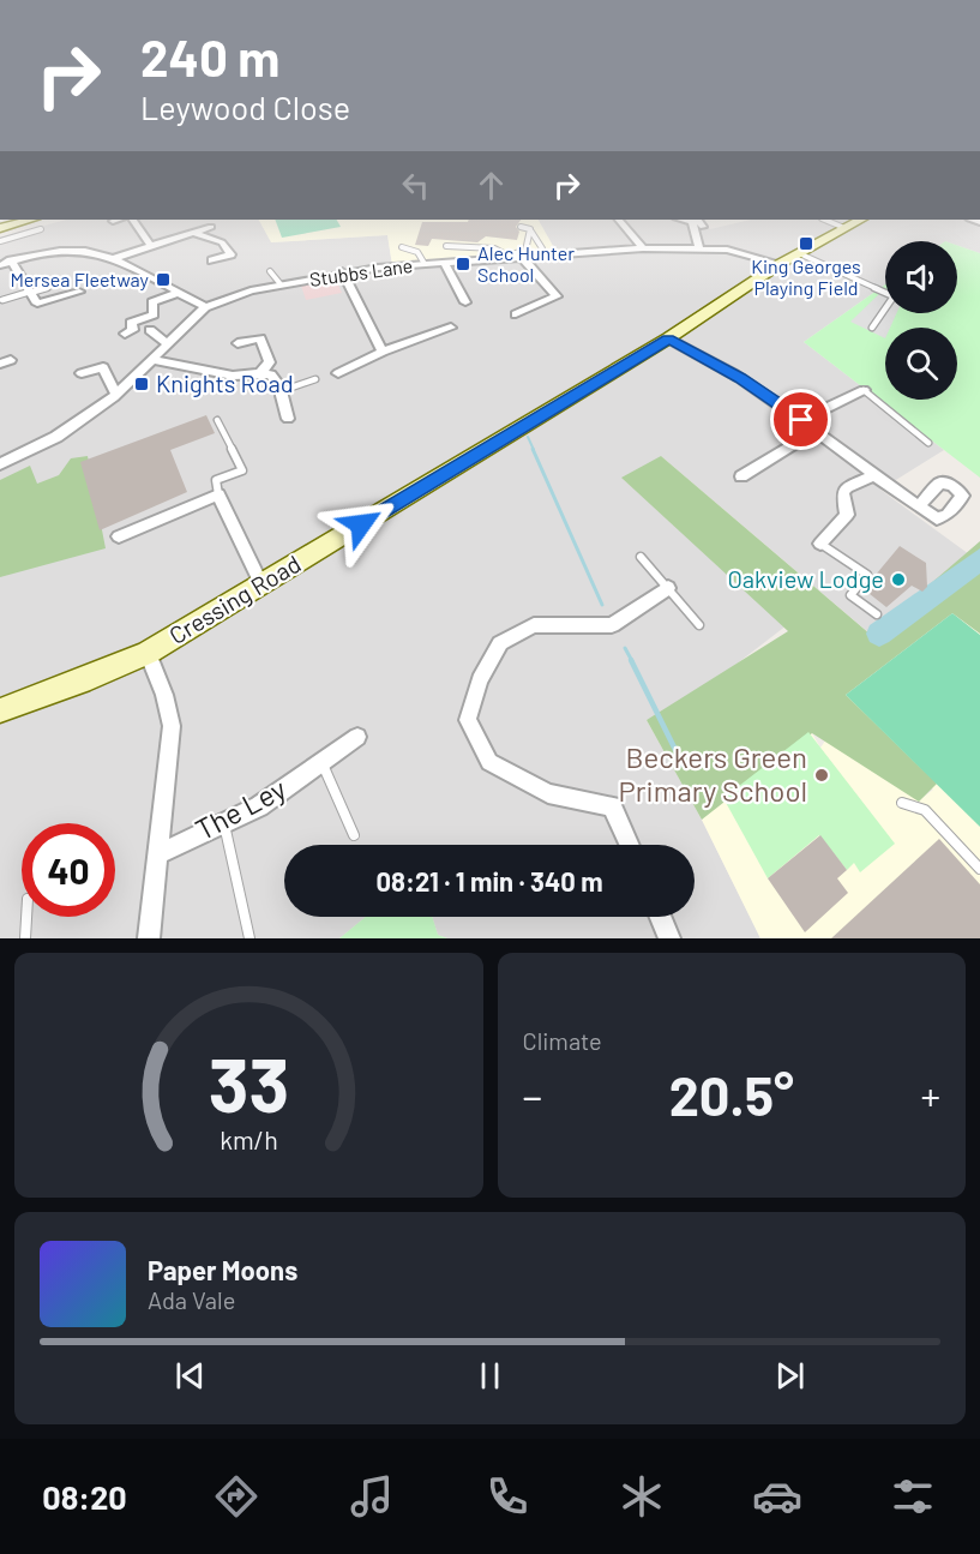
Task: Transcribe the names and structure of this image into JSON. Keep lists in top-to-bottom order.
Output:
{
  "streets": {
    "street": ["Stubbs Lane", "Cressing Road", "The Ley"]
  },
  "crossings": [
    ["Stubbs Lane", "Cressing Road"]
  ],
  "places": {
    "transit": [
      "King Georges Playing Field",
      "Alec Hunter School",
      "Mersea Fleetway",
      "Knights Road"
    ],
    "other": ["Oakview Lodge", "Beckers Green Primary School"]
  },
  "page": {
    "turn": ["240 m", "Leywood Close"],
    "limit": "40",
    "trip": "08:21 · 1 min · 340 m",
    "tile": "Climate",
    "heat": ["−", "20.5°", "+"],
    "song": ["Paper Moons", "Ada Vale"],
    "tabs": "08:20",
    "gauge": ["33", "km/h"]
  }
}
